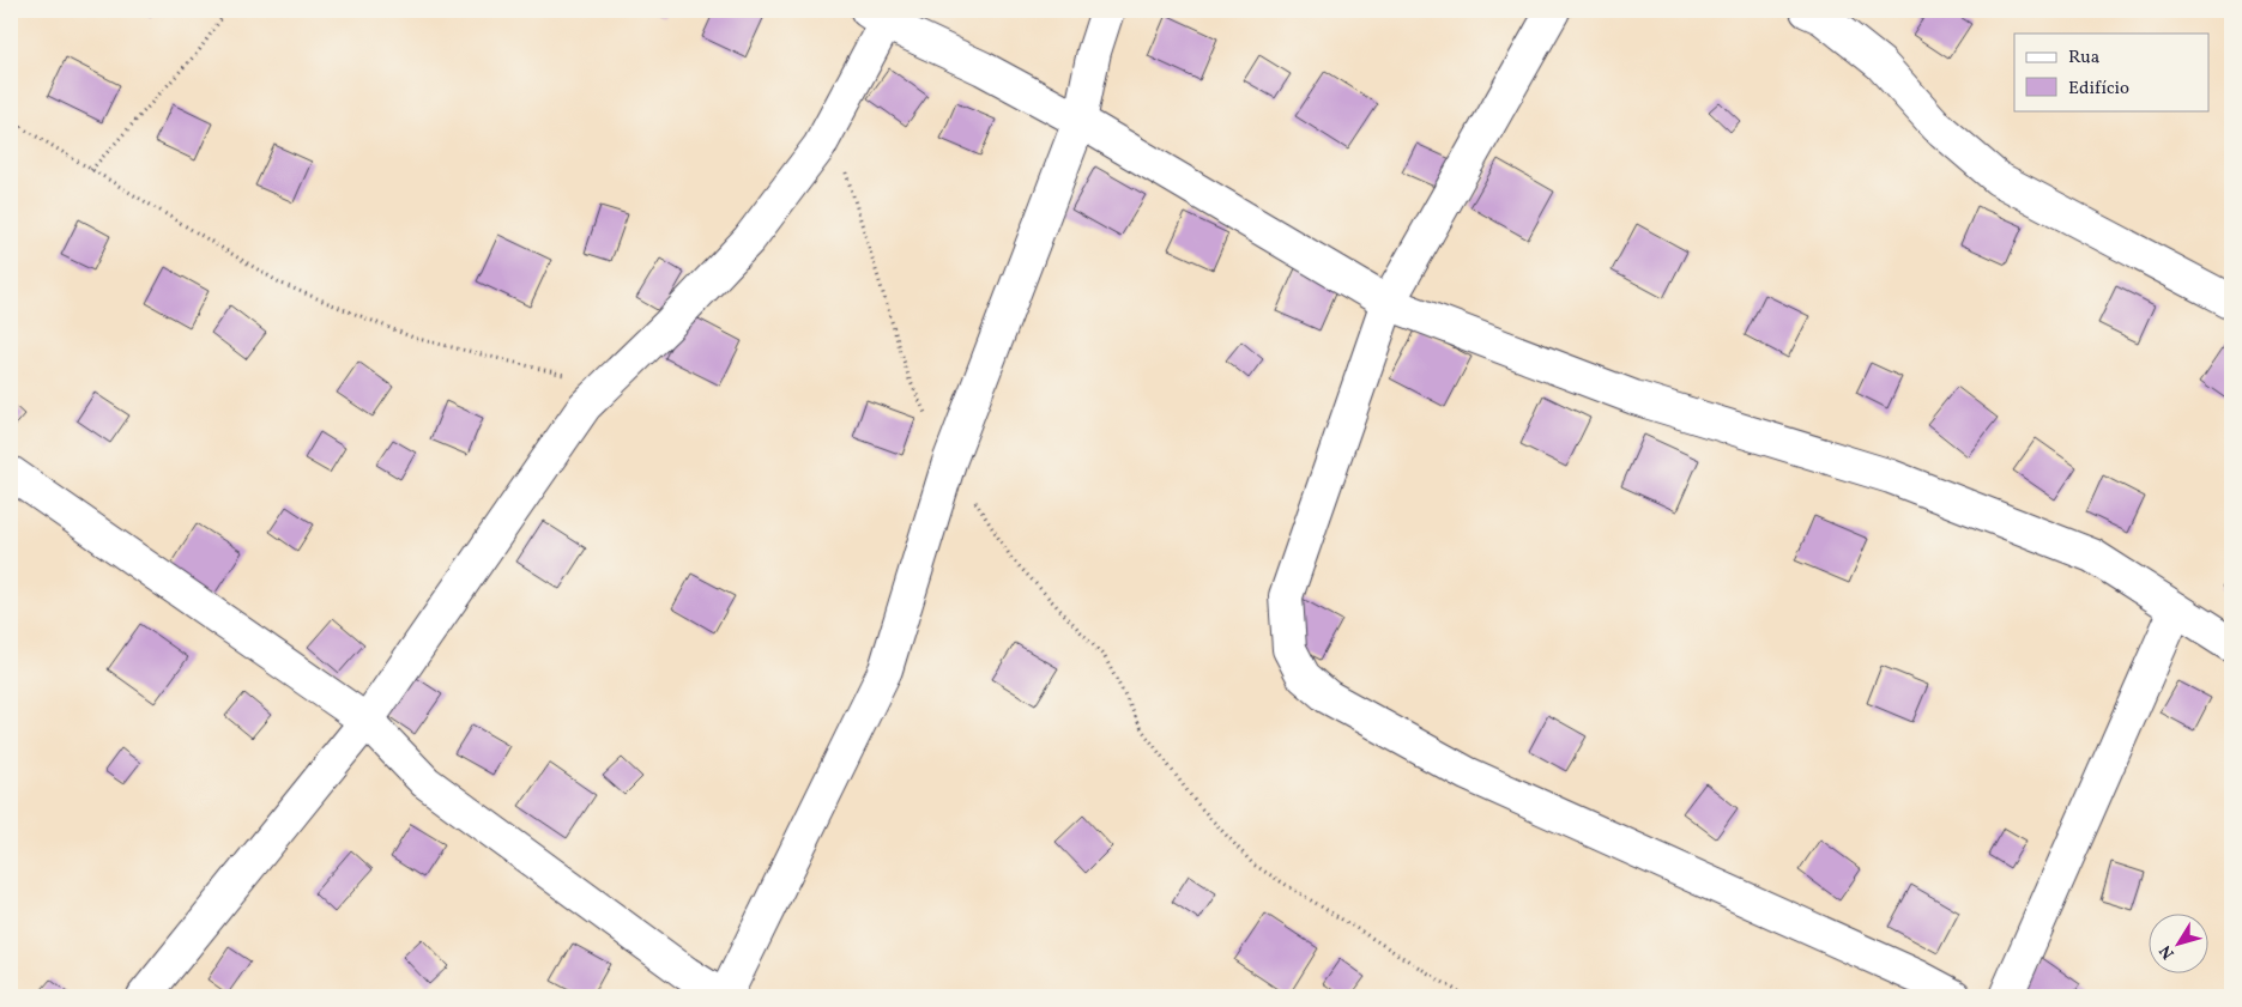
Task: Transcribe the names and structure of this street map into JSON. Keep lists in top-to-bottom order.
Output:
{
  "legend": ["Rua", "Edifício"],
  "north": "bottom left"
}
